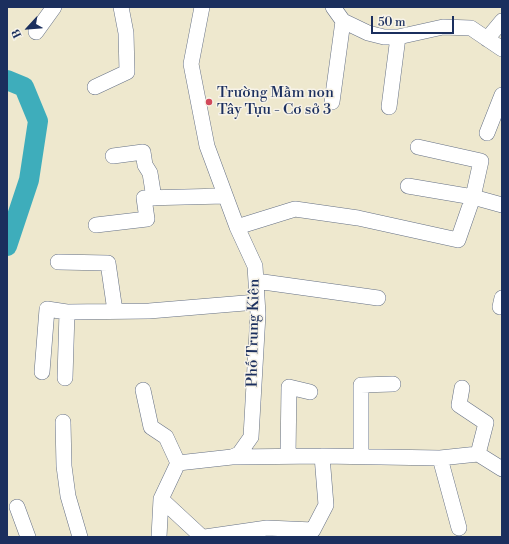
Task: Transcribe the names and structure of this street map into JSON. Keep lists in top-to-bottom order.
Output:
{
  "streets": {
    "street": ["Phố Trung Kiên"]
  },
  "places": ["Trường Mầm non Tây Tựu - Cơ sở 3"],
  "scale_bar": "50 m",
  "north": "bottom left"
}
